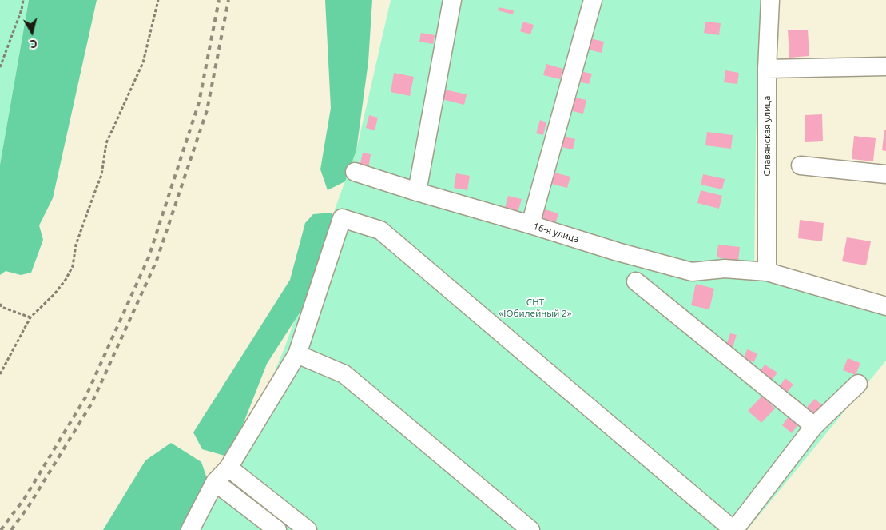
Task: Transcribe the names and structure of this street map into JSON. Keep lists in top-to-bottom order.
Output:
{
  "streets": {
    "street": ["Славянская улица", "16-я улица"]
  },
  "crossings": [
    ["Славянская улица", "16-я улица"]
  ],
  "parks": ["СНТ «Юбилейный 2»"],
  "north": "bottom"
}
